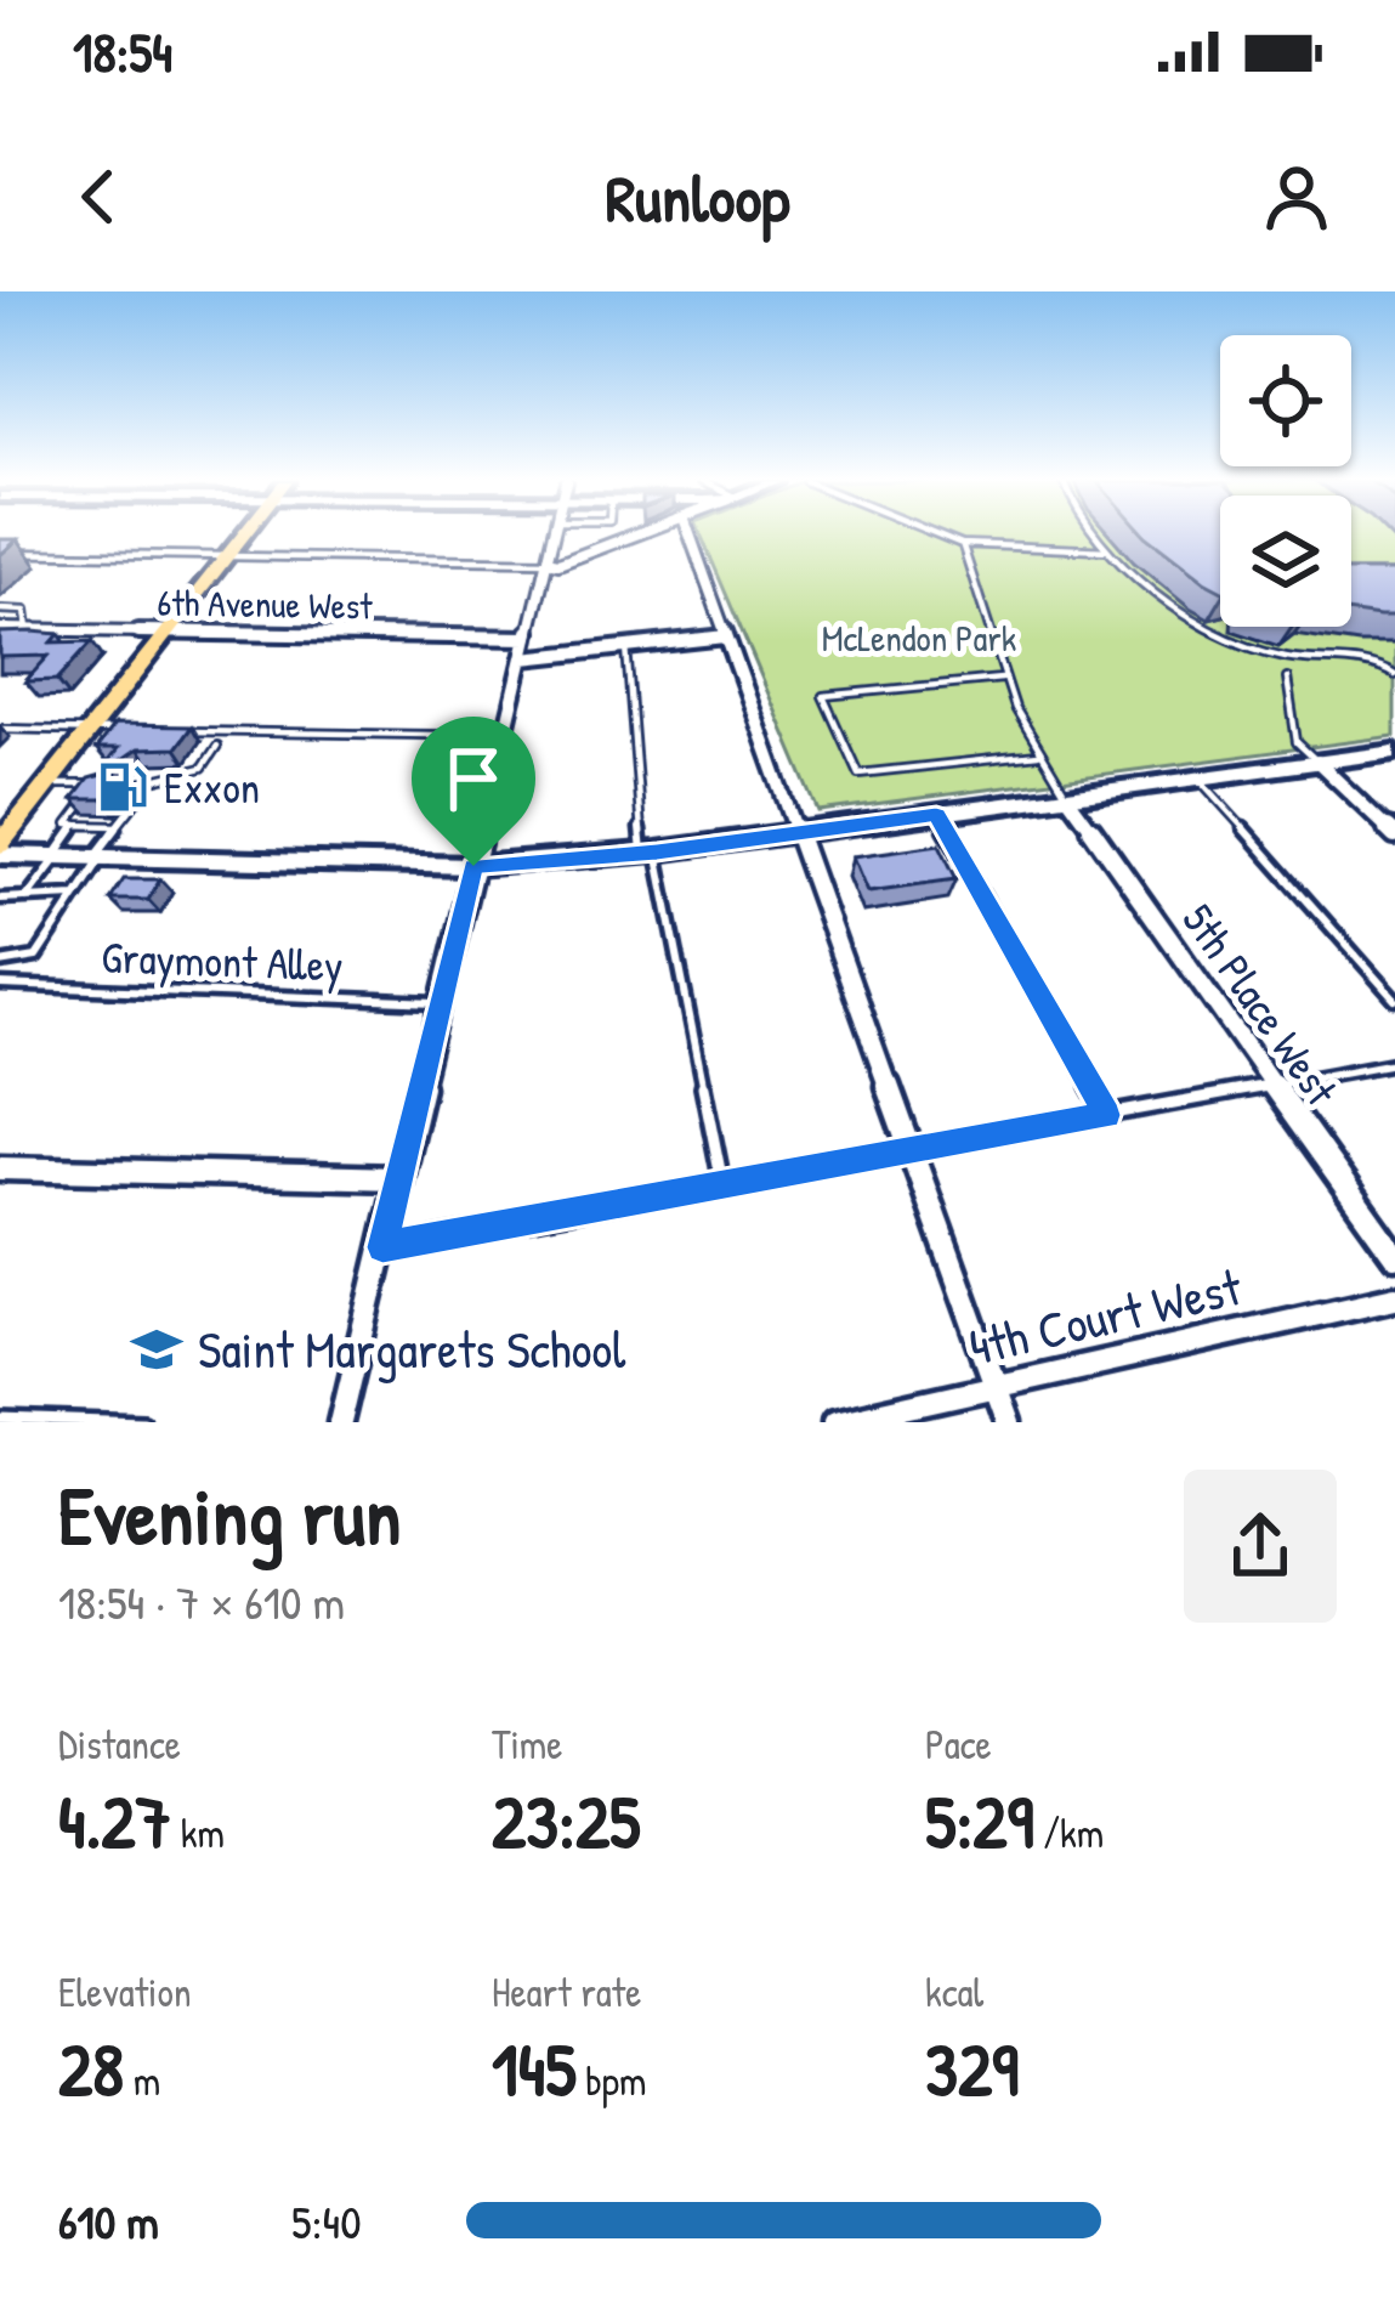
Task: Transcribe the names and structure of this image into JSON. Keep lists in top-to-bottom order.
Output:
{
  "streets": {
    "street": ["6th Avenue West", "5th Place West", "4th Court West"],
    "lane": ["Graymont Alley"]
  },
  "parks": ["McLendon Park"],
  "places": {
    "fuel station": ["Exxon"],
    "school or university": ["Saint Margarets School"]
  },
  "page": {
    "status": "18:54",
    "header": "Runloop",
    "heading": ["Evening run", "18:54 · 7 × 610 m"],
    "stats": [
      ["Distance", "4.27 km"],
      ["Time", "23:25"],
      ["Pace", "5:29 /km"],
      ["Elevation", "28 m"],
      ["Heart rate", "145 bpm"],
      ["kcal", "329"]
    ],
    "list": [
      {
        "name": "610 m",
        "note": "5:40"
      }
    ]
  }
}
